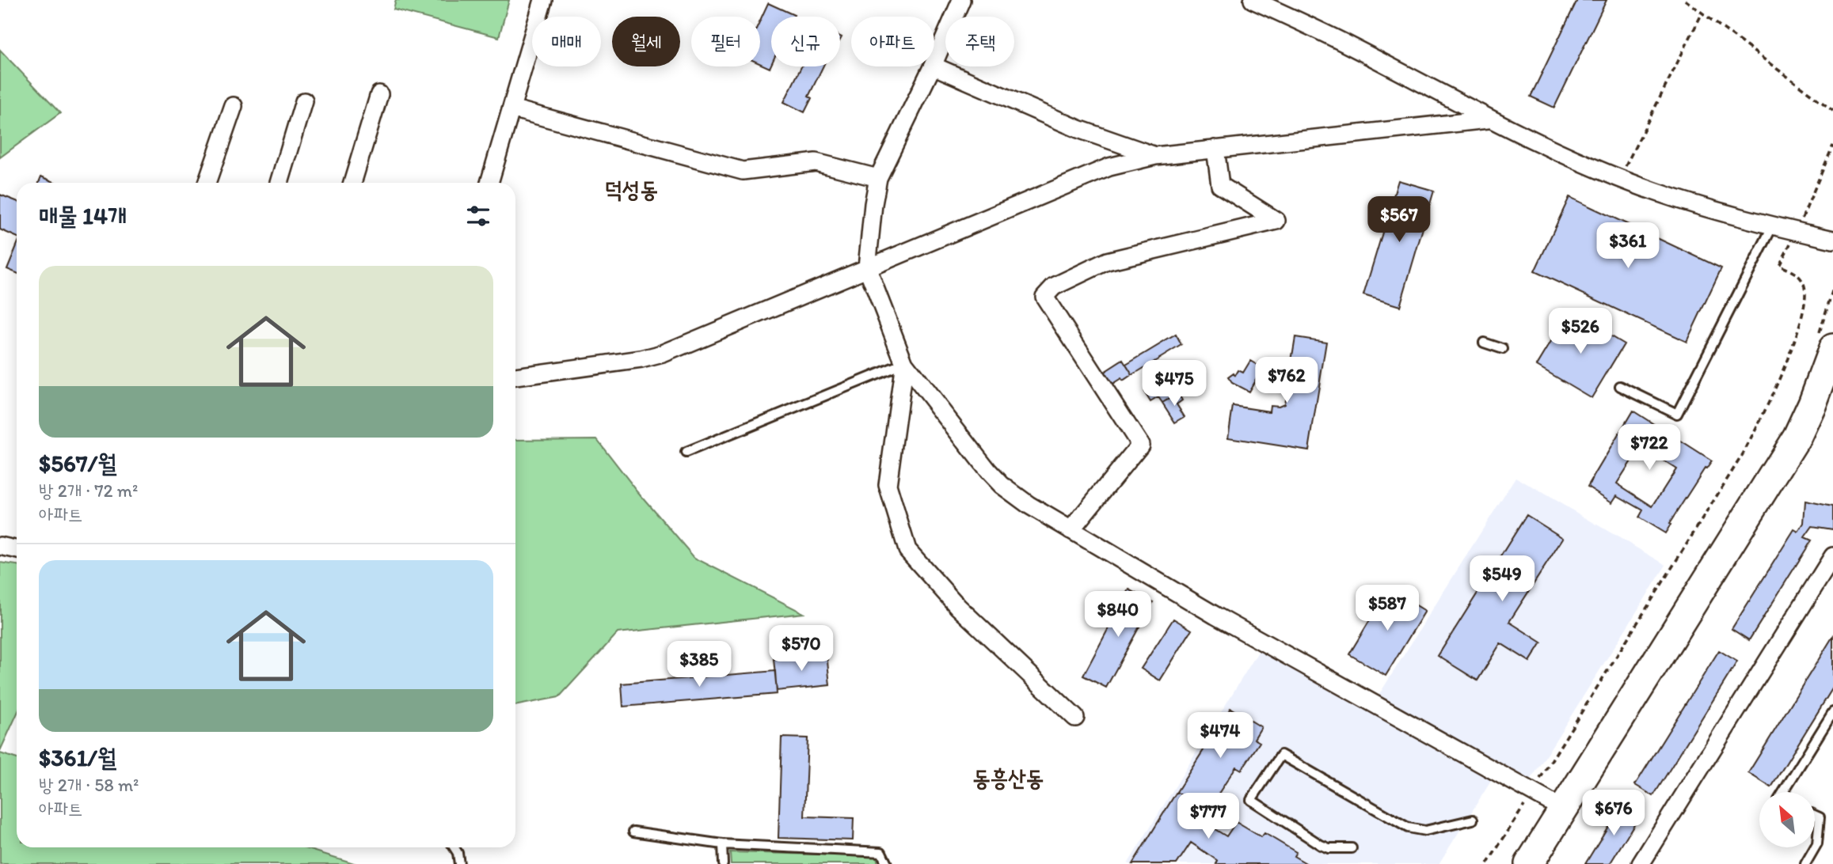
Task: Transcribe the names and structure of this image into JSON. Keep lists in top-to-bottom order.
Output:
{
  "districts": ["덕성동", "동흥산동"],
  "north": "top left",
  "page": {
    "chip": [
      "매매",
      "월세",
      "필터",
      "신규",
      "아파트",
      "주택"
    ],
    "heading": "매물 14개",
    "price": [
      "$567",
      "$361",
      "$526",
      "$762",
      "$475",
      "$722",
      "$549",
      "$587",
      "$840",
      "$570",
      "$385",
      "$474",
      "$676",
      "$777"
    ],
    "list": [
      {
        "name": "$567/월",
        "note": "방 2개 · 72 m² · 아파트"
      },
      {
        "name": "$361/월",
        "note": "방 2개 · 58 m² · 아파트"
      }
    ]
  }
}
